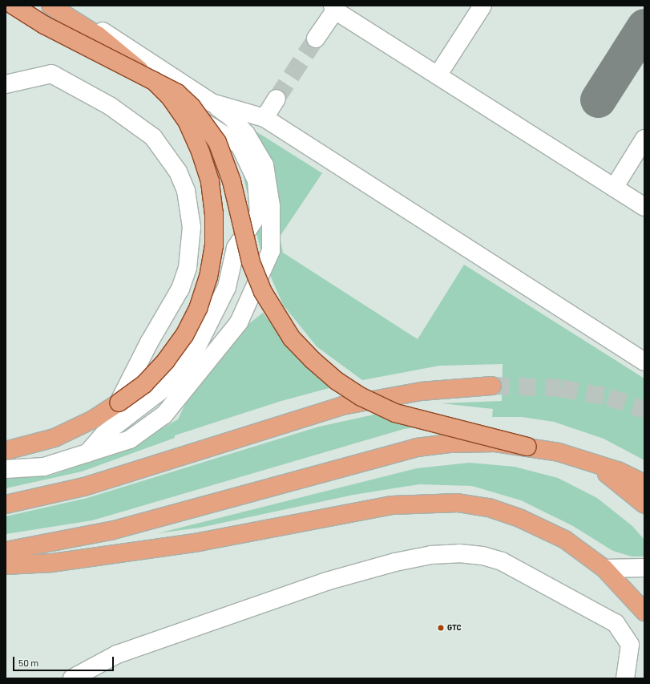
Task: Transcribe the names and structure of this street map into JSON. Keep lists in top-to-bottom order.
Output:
{
  "places": ["GTC"],
  "scale_bar": "50 m"
}
